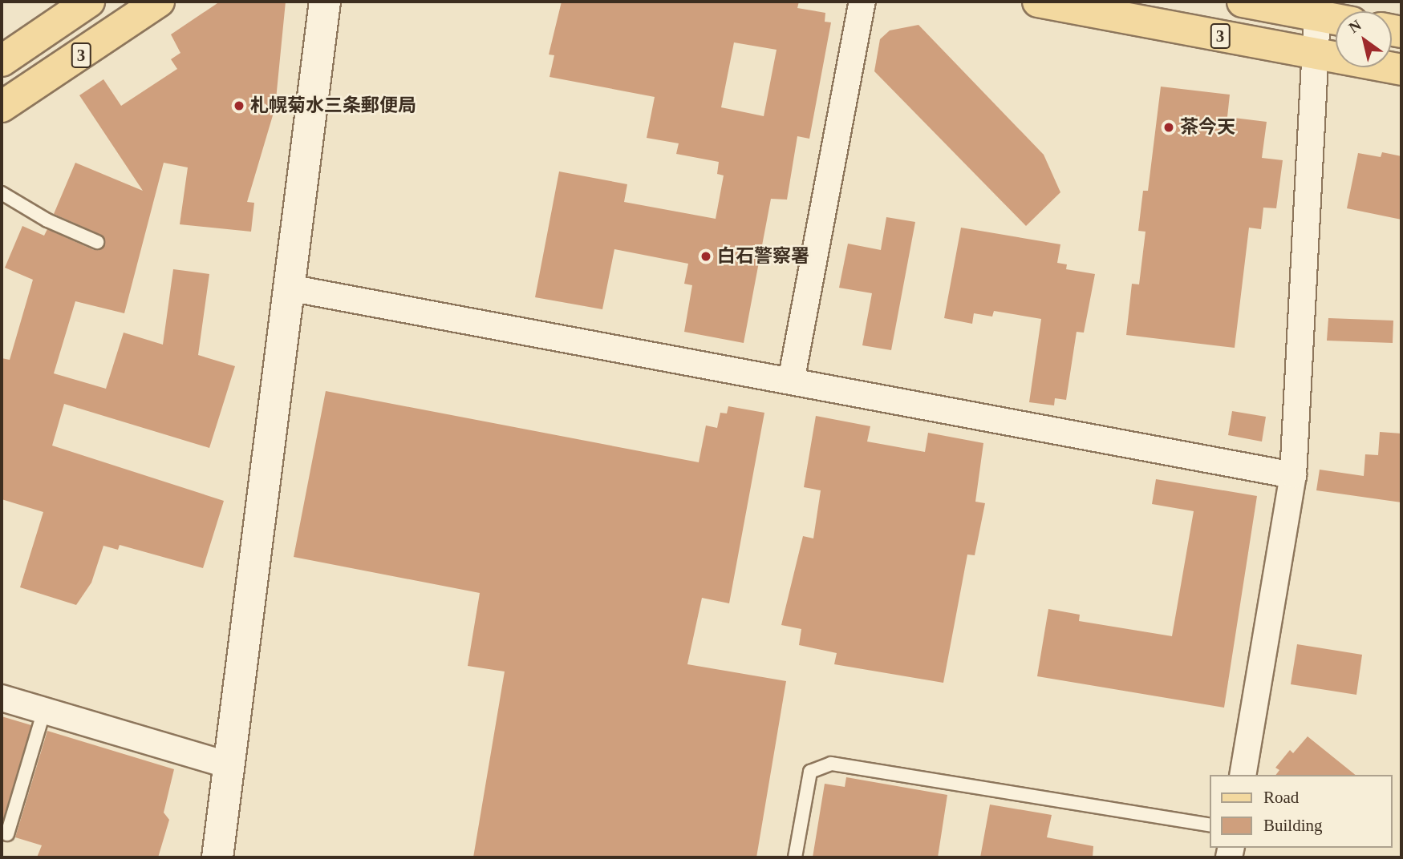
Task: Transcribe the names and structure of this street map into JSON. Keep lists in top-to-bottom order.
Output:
{
  "streets": {
    "main road": ["3"]
  },
  "places": ["札幌菊水三条郵便局", "茶今天", "白石警察署"],
  "legend": ["Road", "Building"],
  "north": "top left"
}
